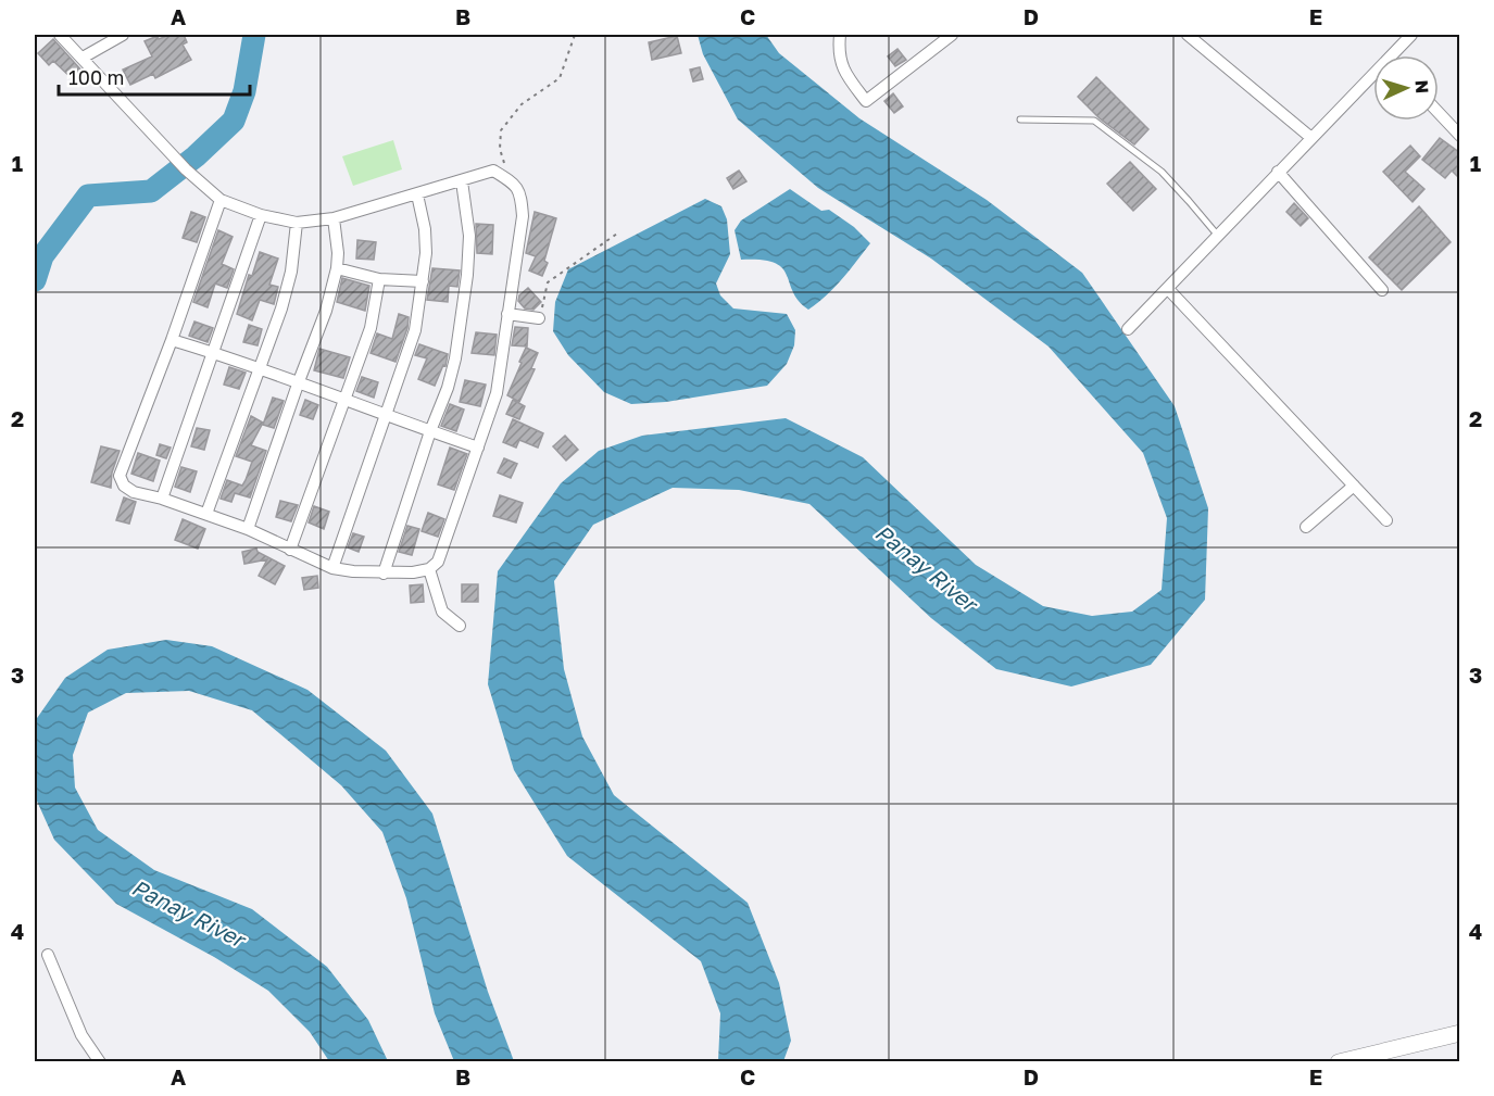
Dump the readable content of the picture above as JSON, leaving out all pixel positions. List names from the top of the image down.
{
  "water": ["Panay River"],
  "scale_bar": "100 m",
  "north": "right",
  "grid": {
    "columns": [
      "A",
      "B",
      "C",
      "D",
      "E"
    ],
    "rows": [
      "1",
      "2",
      "3",
      "4"
    ]
  }
}
